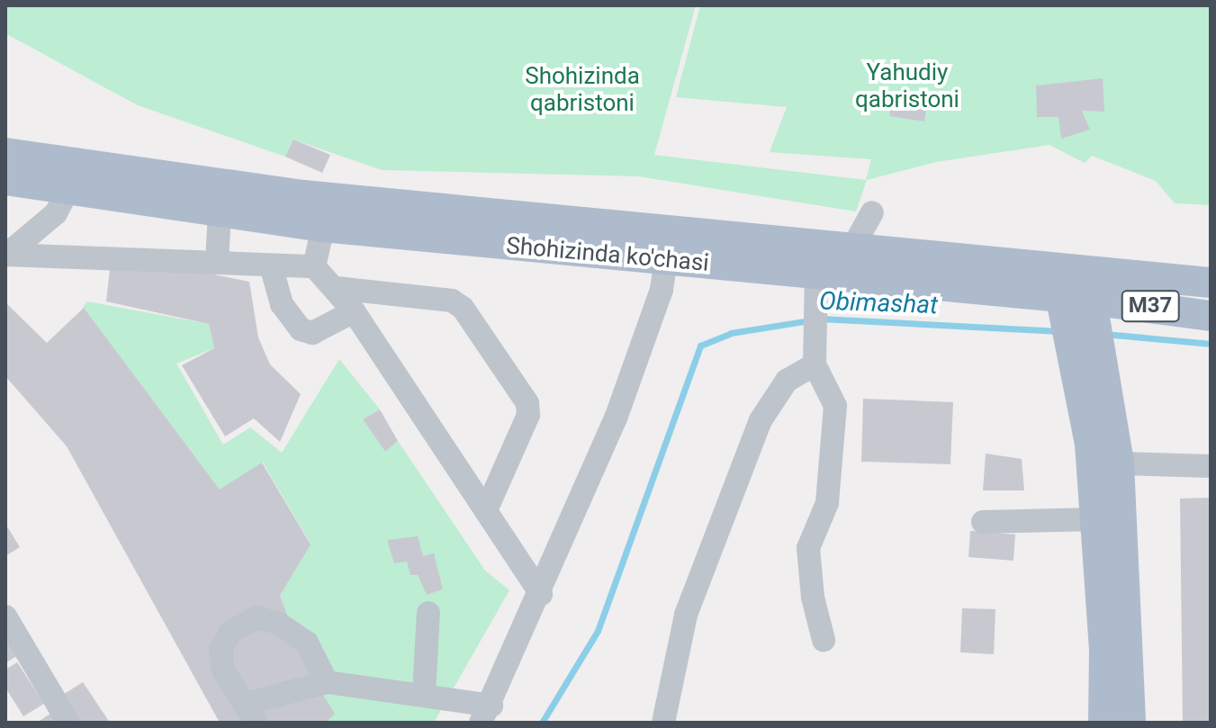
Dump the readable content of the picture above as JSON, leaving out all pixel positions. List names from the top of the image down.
{
  "streets": {
    "main road": ["Shohizinda ko'chasi", "M37"]
  },
  "water": ["Obimashat"],
  "parks": ["Yahudiy qabristoni", "Shohizinda qabristoni"]
}
